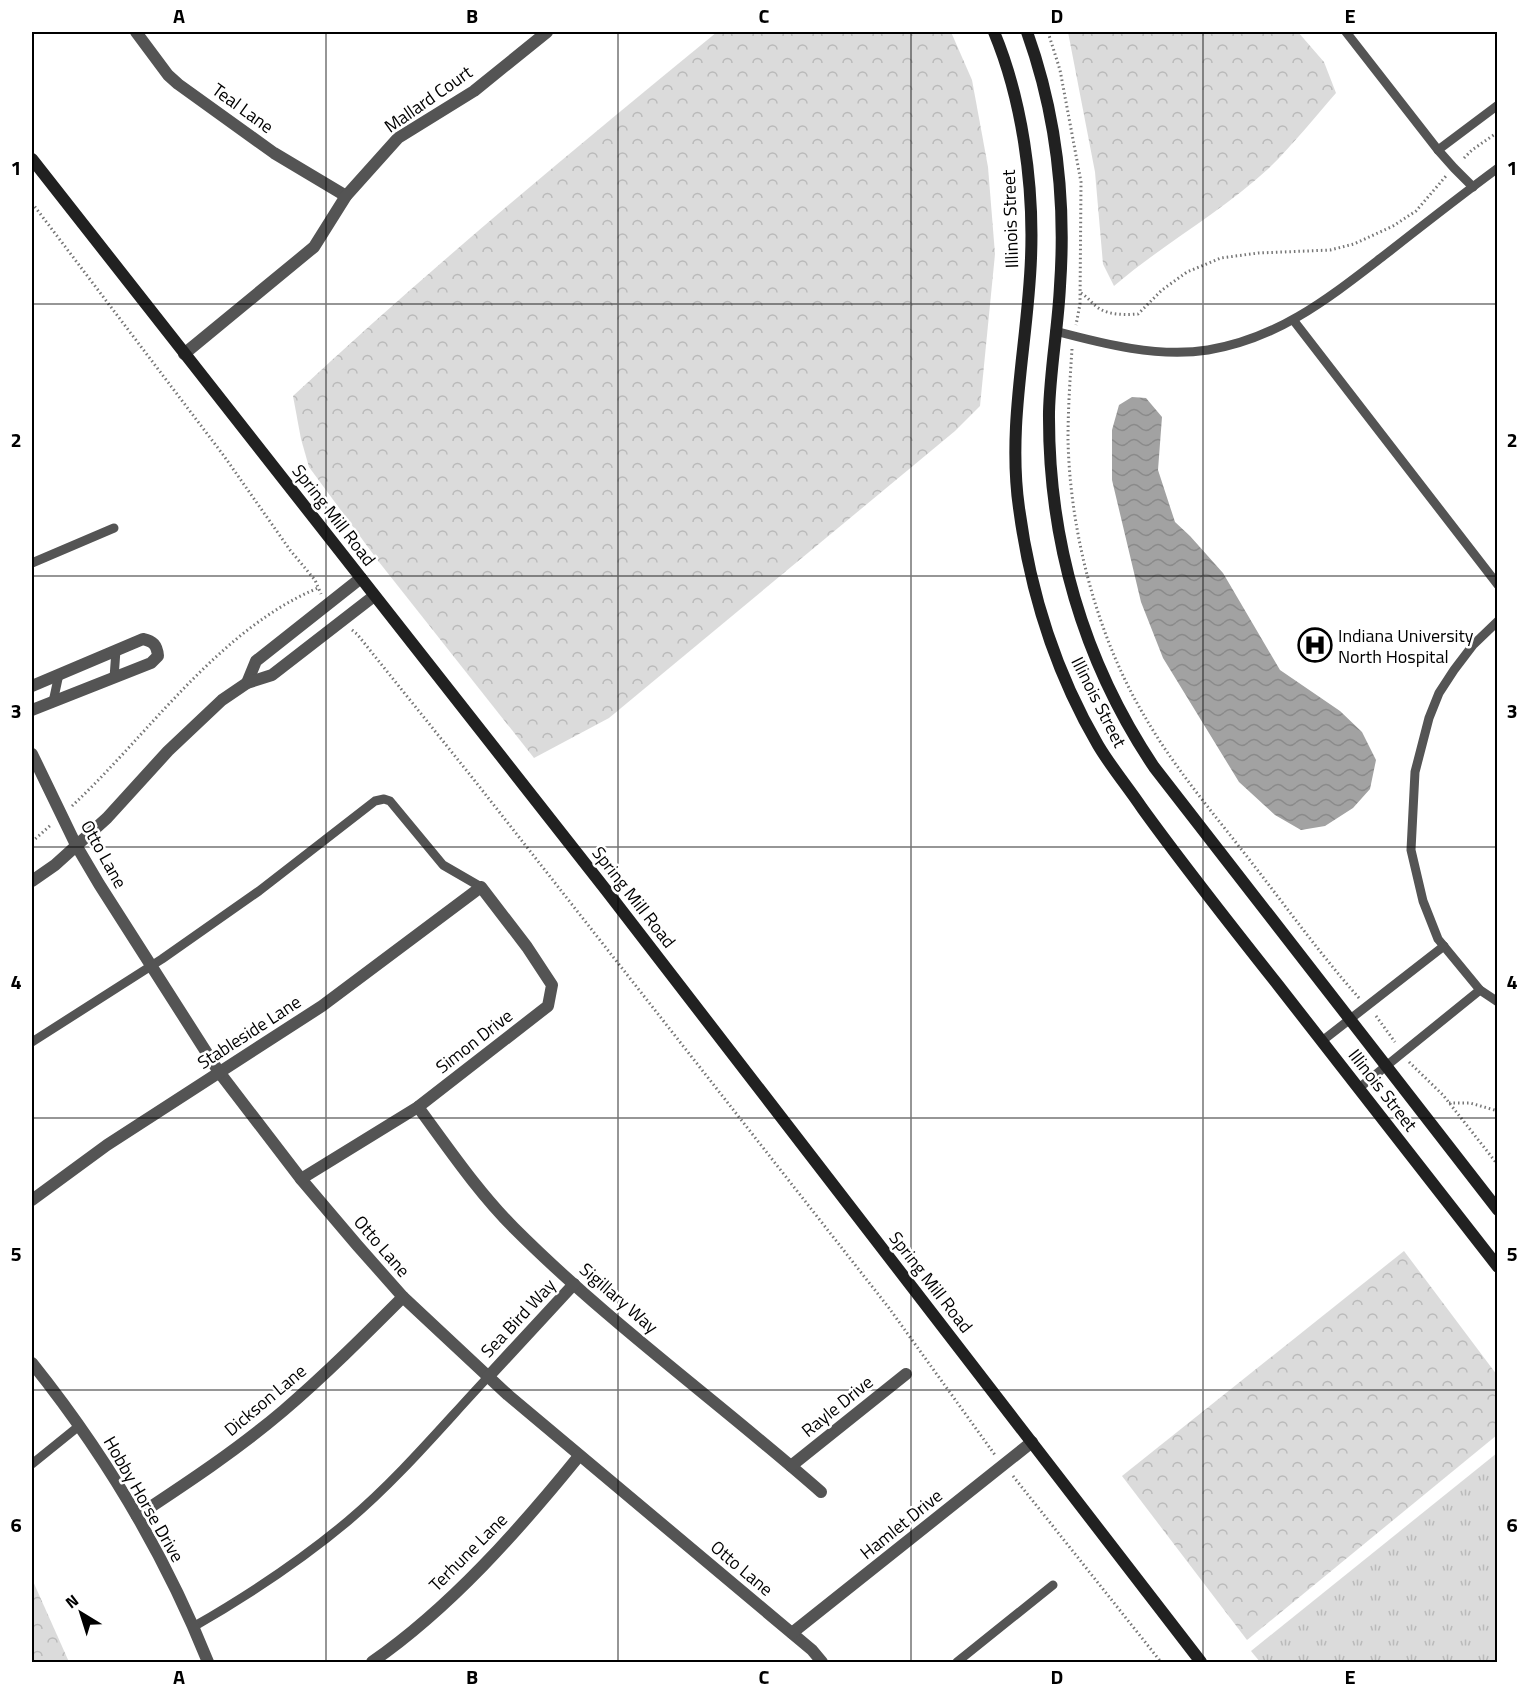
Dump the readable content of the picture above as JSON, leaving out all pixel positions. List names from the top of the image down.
{
  "streets": {
    "street": [
      "Mallard Court",
      "Teal Lane",
      "Illinois Street",
      "Spring Mill Road",
      "Otto Lane",
      "Stableside Lane",
      "Simon Drive",
      "Sigillary Way",
      "Sea Bird Way",
      "Dickson Lane",
      "Rayle Drive",
      "Hobby Horse Drive",
      "Hamlet Drive",
      "Terhune Lane"
    ]
  },
  "crossings": [
    ["Mallard Court", "Teal Lane"],
    ["Mallard Court", "Spring Mill Road"],
    ["Spring Mill Road", "Hamlet Drive"],
    ["Otto Lane", "Stableside Lane"],
    ["Otto Lane", "Simon Drive"],
    ["Otto Lane", "Sea Bird Way"],
    ["Otto Lane", "Dickson Lane"],
    ["Otto Lane", "Hamlet Drive"],
    ["Otto Lane", "Terhune Lane"],
    ["Stableside Lane", "Simon Drive"],
    ["Simon Drive", "Sigillary Way"],
    ["Sigillary Way", "Sea Bird Way"],
    ["Sigillary Way", "Rayle Drive"],
    ["Dickson Lane", "Hobby Horse Drive"]
  ],
  "places": {
    "hospital": ["Indiana University North Hospital"]
  },
  "north": "top left",
  "grid": {
    "columns": [
      "A",
      "B",
      "C",
      "D",
      "E"
    ],
    "rows": [
      "1",
      "2",
      "3",
      "4",
      "5",
      "6"
    ]
  }
}
